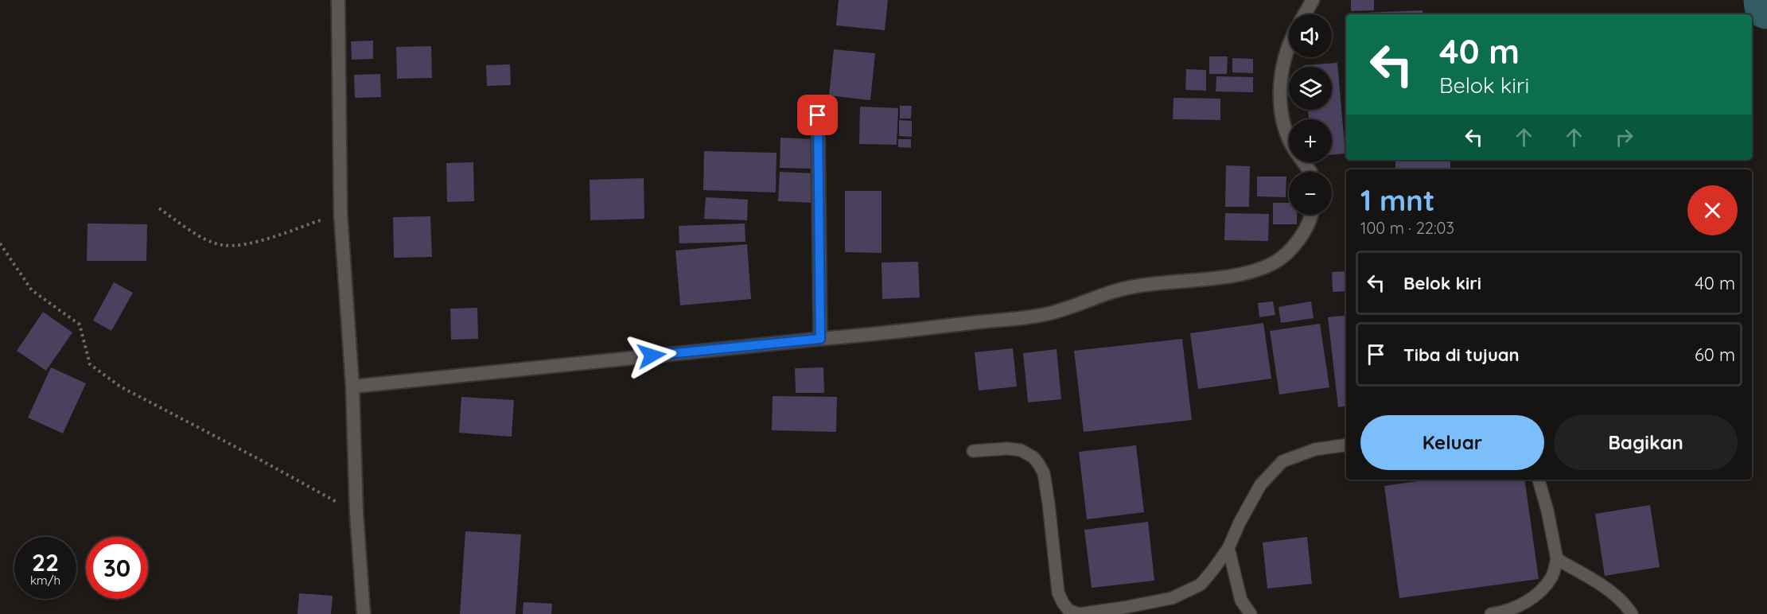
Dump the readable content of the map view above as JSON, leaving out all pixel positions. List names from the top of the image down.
{
  "page": {
    "map_buttons": ["+", "−"],
    "turn": ["40 m", "Belok kiri"],
    "heading": ["1 mnt", "100 m · 22:03"],
    "list": [
      {
        "name": "Belok kiri",
        "value": "40 m"
      },
      {
        "name": "Tiba di tujuan",
        "value": "60 m"
      }
    ],
    "buttons": ["Keluar", "Bagikan"],
    "speed": "22 km/h",
    "limit": "30"
  }
}
